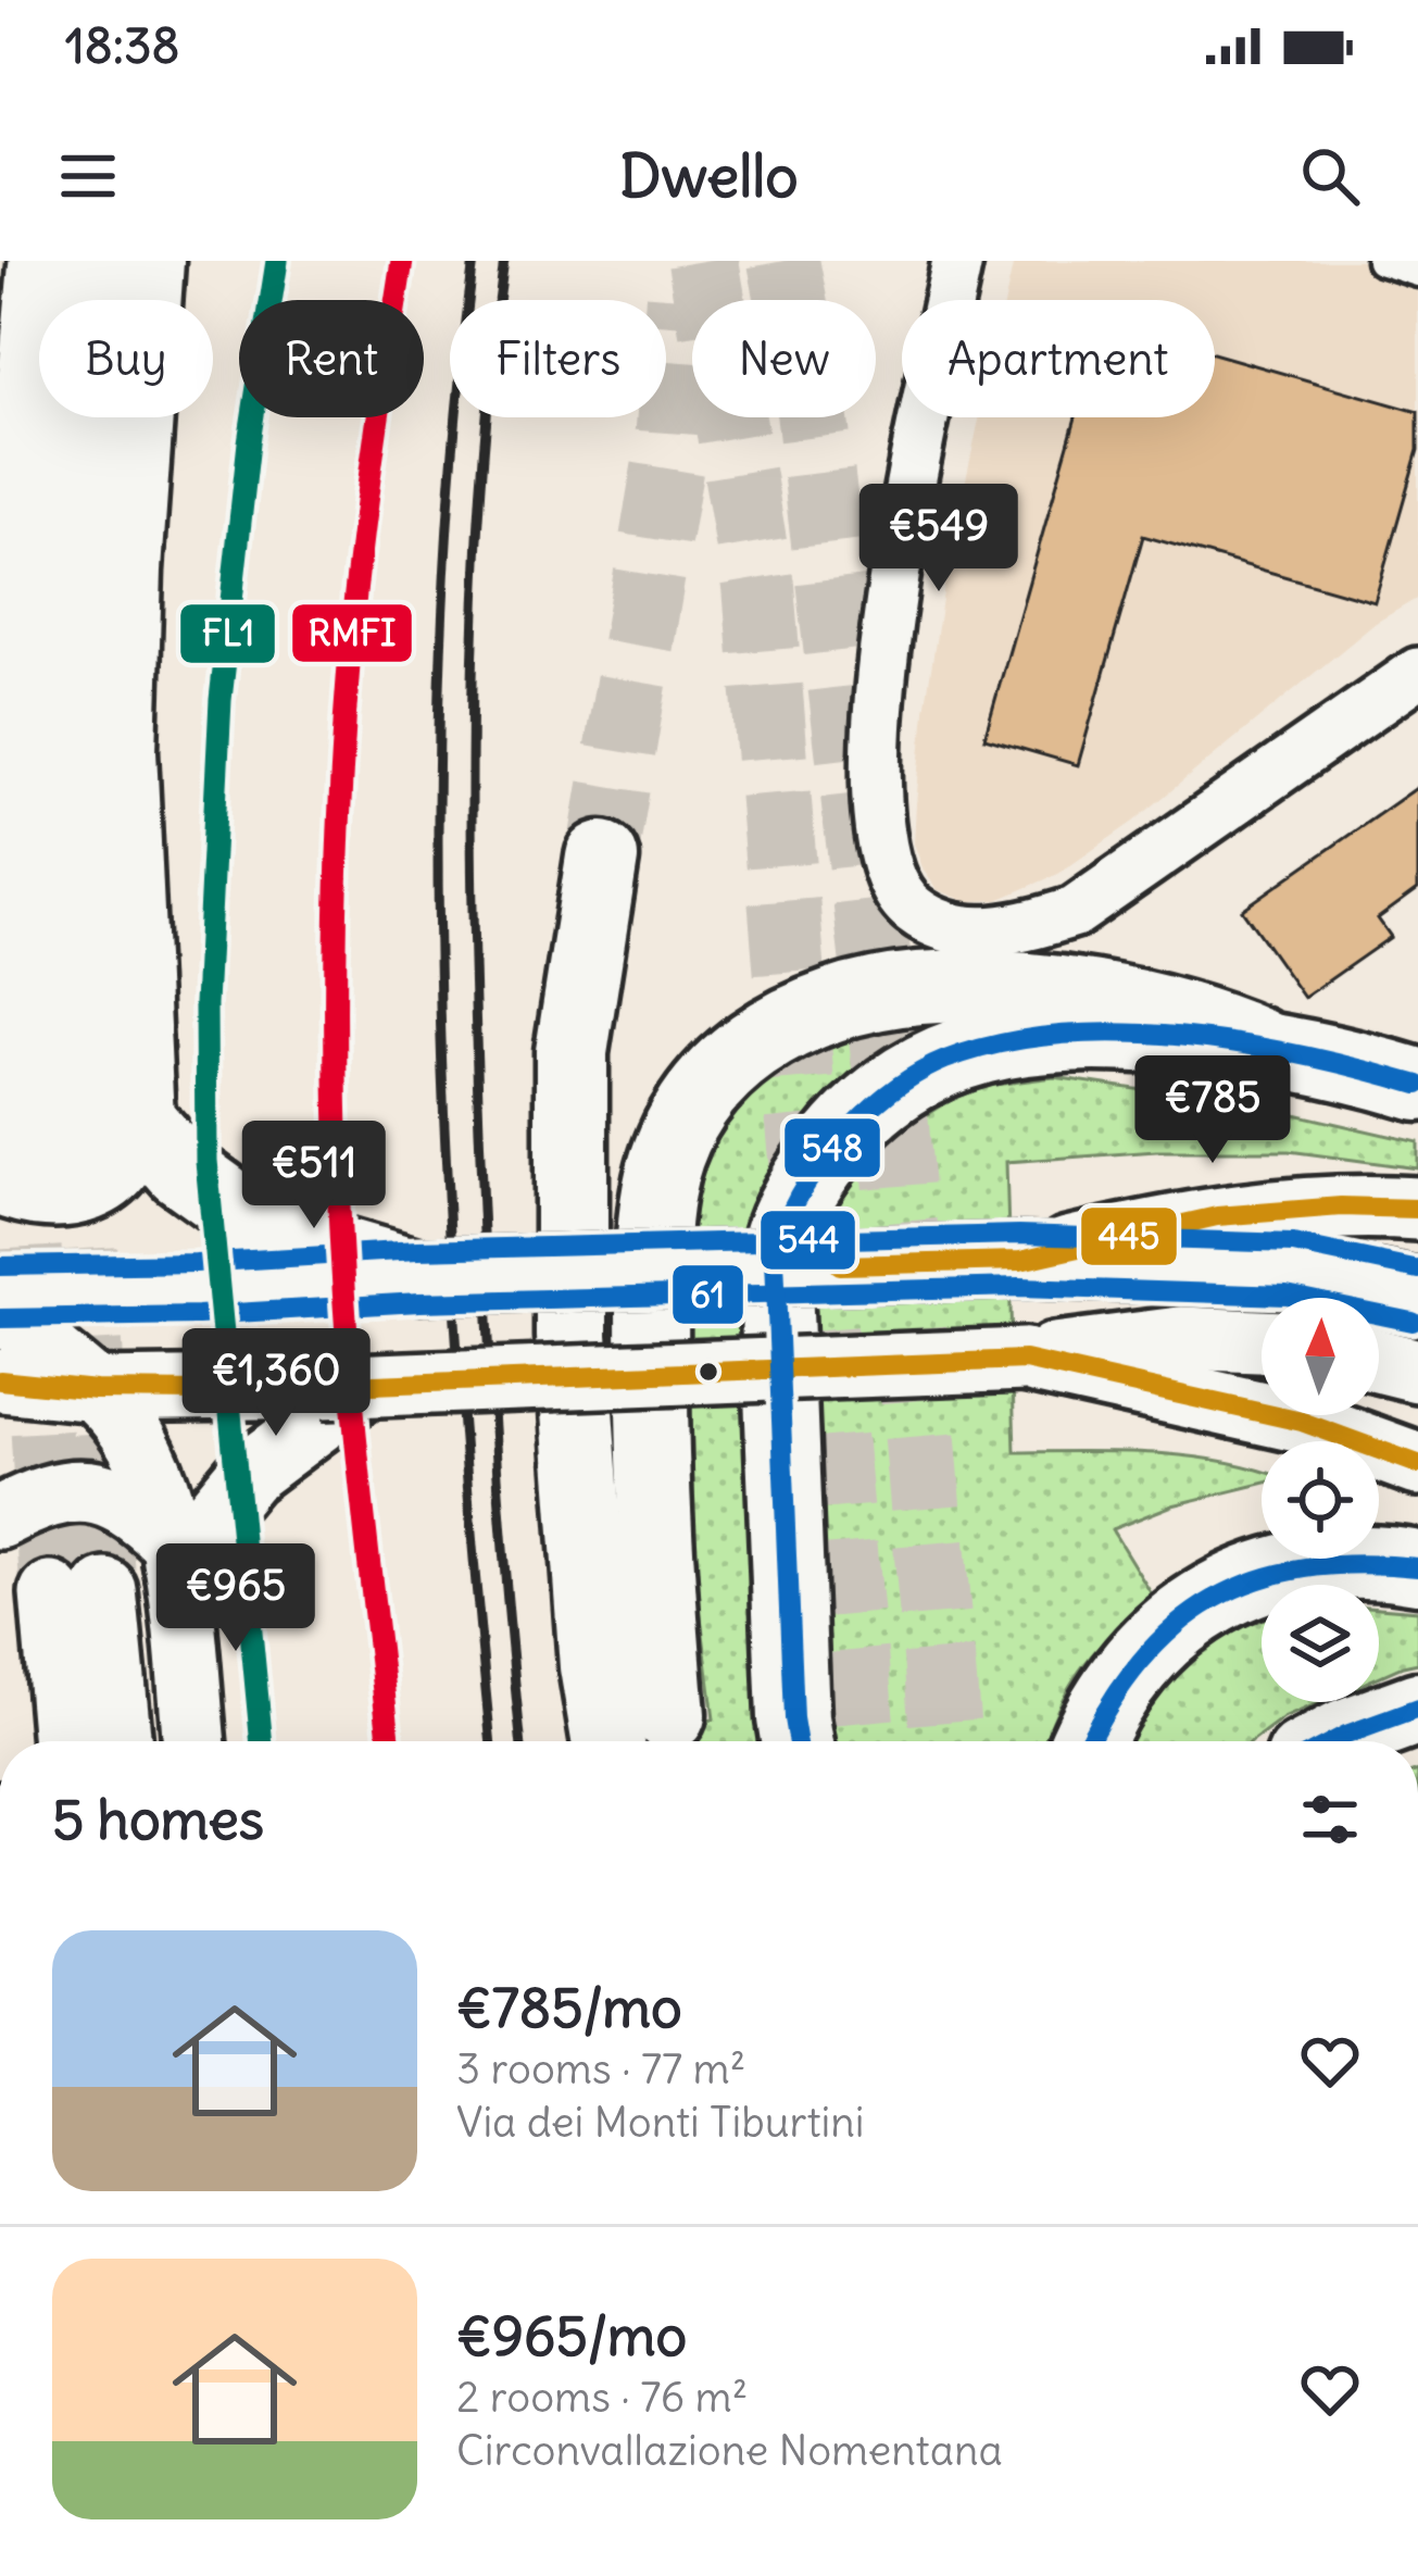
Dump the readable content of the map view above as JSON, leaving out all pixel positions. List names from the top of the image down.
{
  "lines": [
    "transit line FL1",
    "transit line RMFI",
    "transit line 548",
    "transit line 445",
    "transit line 544",
    "transit line 61"
  ],
  "north": "top",
  "page": {
    "status": "18:38",
    "header": "Dwello",
    "chip": [
      "Buy",
      "Rent",
      "Filters",
      "New",
      "Apartment"
    ],
    "price": [
      "€549",
      "€785",
      "€511",
      "€1,360",
      "€965"
    ],
    "heading": "5 homes",
    "list": [
      {
        "name": "€785/mo",
        "note": "3 rooms · 77 m² · Via dei Monti Tiburtini"
      },
      {
        "name": "€965/mo",
        "note": "2 rooms · 76 m² · Circonvallazione Nomentana"
      }
    ]
  }
}
